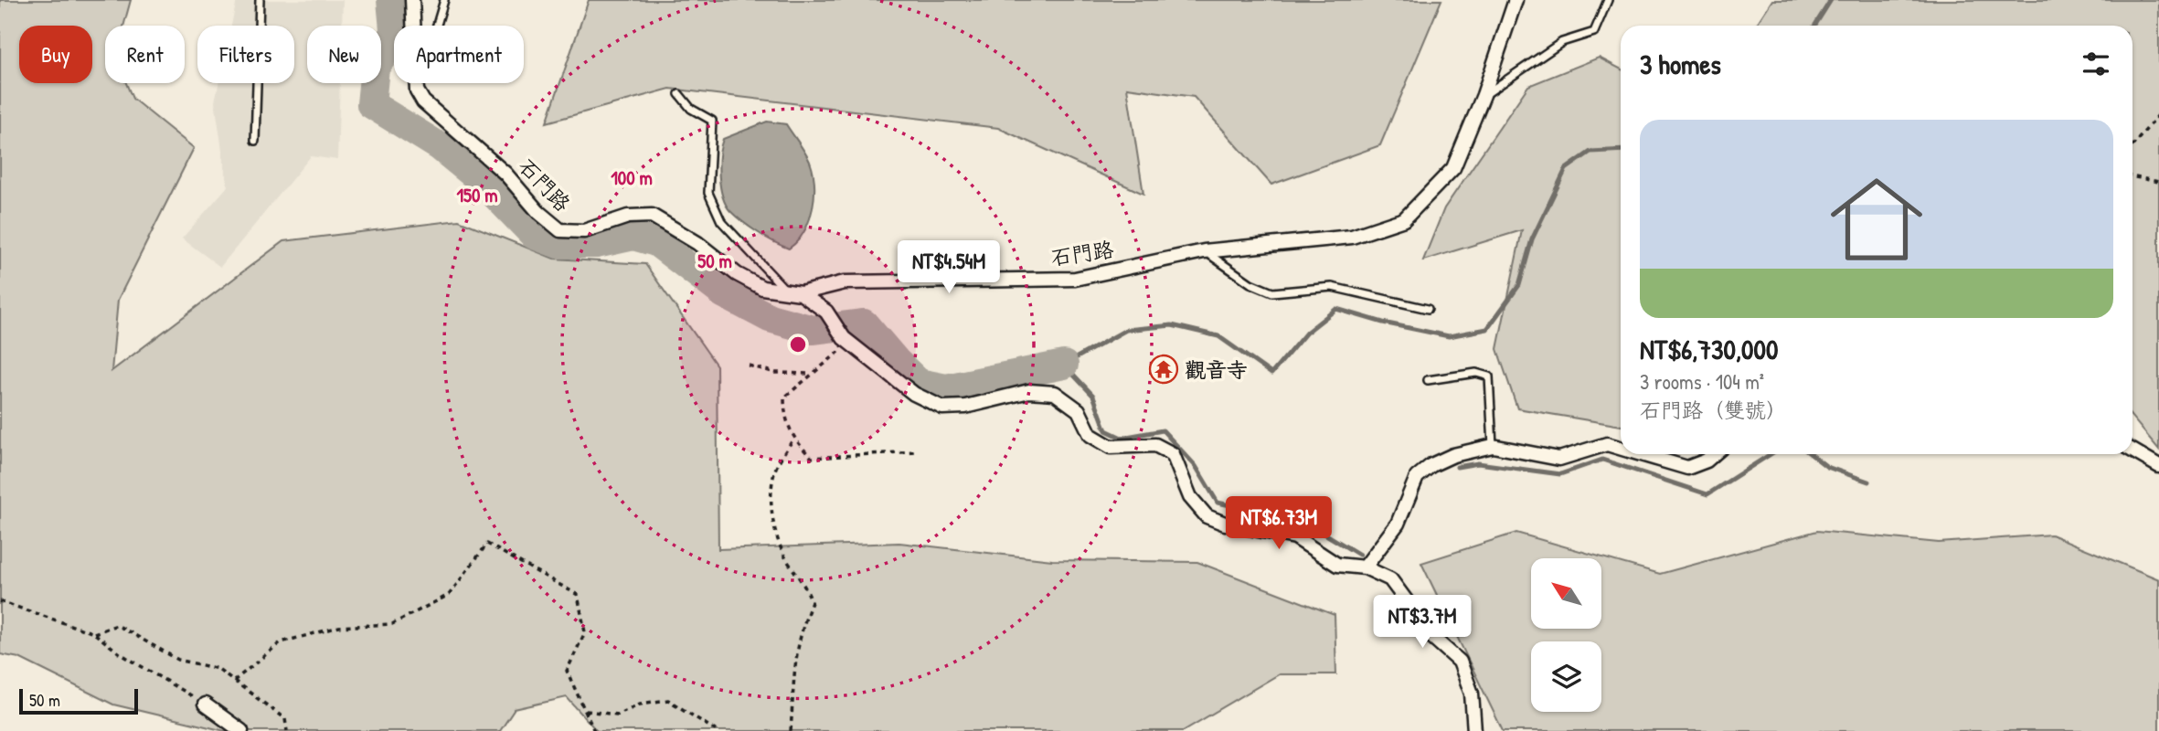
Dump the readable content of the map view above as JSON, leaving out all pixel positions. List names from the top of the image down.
{
  "streets": {
    "street": ["石門路"]
  },
  "places": {
    "temple": ["觀音寺"]
  },
  "scale_bar": "50 m",
  "north": "top left",
  "page": {
    "chip": [
      "Buy",
      "Rent",
      "Filters",
      "New",
      "Apartment"
    ],
    "heading": "3 homes",
    "list": [
      {
        "name": "NT$6,730,000",
        "note": "3 rooms · 104 m² · 石門路（雙號）"
      }
    ],
    "price": ["NT$4.54M", "NT$6.73M", "NT$3.7M"],
    "scale": "50 m"
  },
  "rings": ["100 m", "150 m", "50 m"]
}
